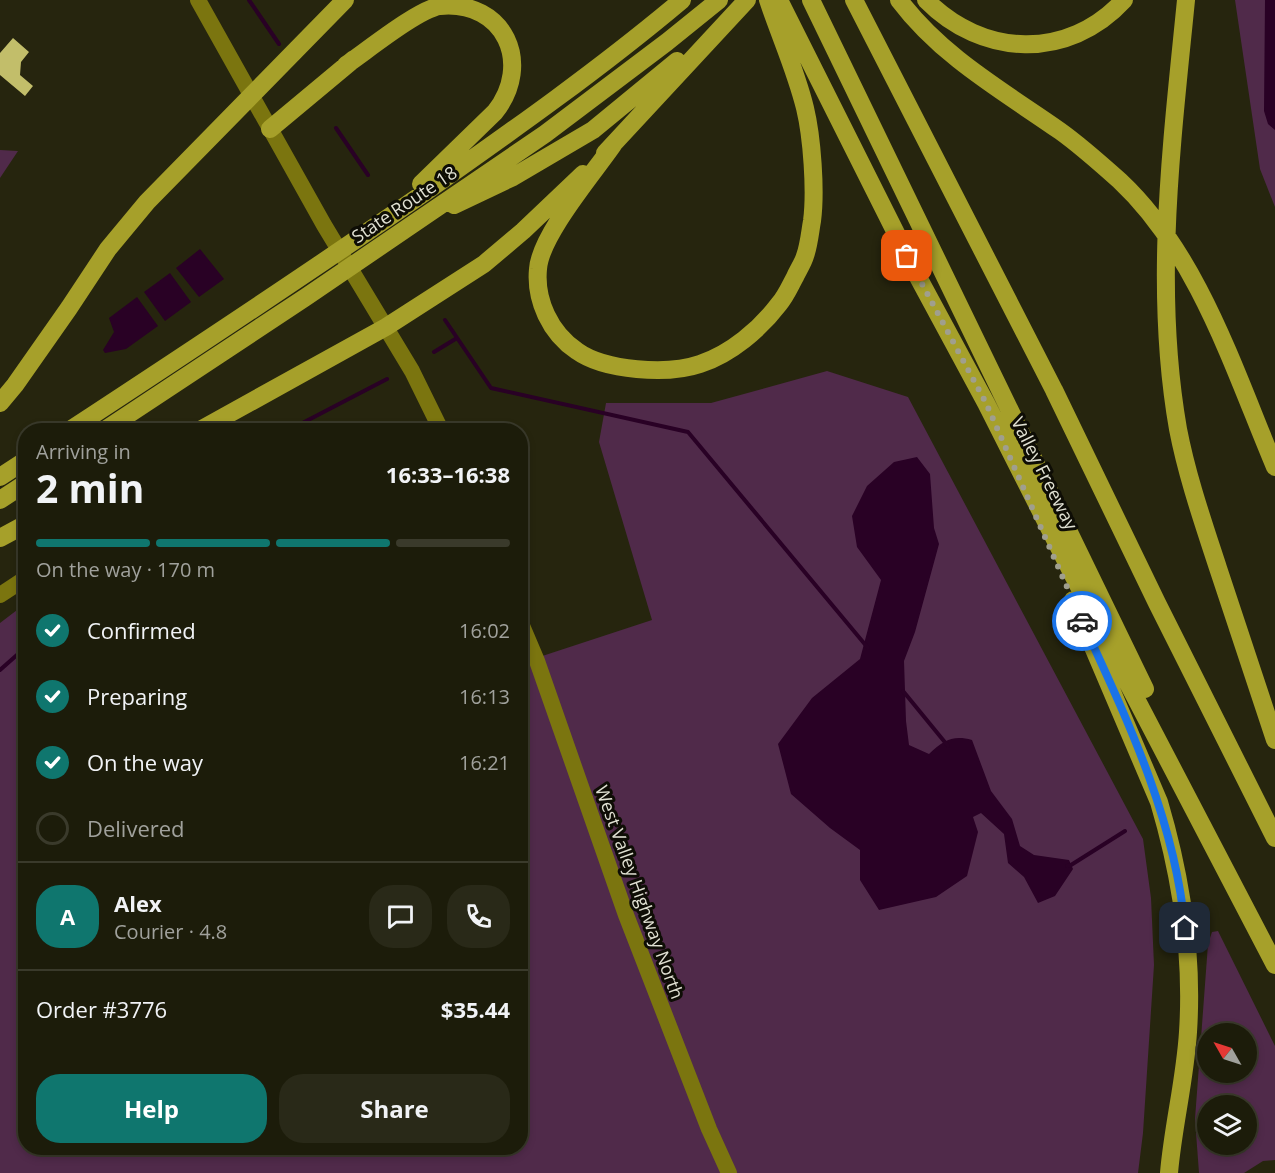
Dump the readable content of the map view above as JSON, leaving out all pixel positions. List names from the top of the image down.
{
  "streets": {
    "highway": ["State Route 18", "Valley Freeway"],
    "main road": ["West Valley Highway North"]
  },
  "north": "top left",
  "page": {
    "heading": ["2 min", "Arriving in", "16:33–16:38"],
    "panel": [
      "Alex",
      "Courier · 4.8",
      "Order #3776",
      "$35.44"
    ],
    "bar": "On the way · 170 m",
    "list": [
      ["Confirmed", "16:02"],
      ["Preparing", "16:13"],
      ["On the way", "16:21"],
      "Delivered"
    ],
    "round": "A",
    "buttons": ["Help", "Share"]
  }
}
